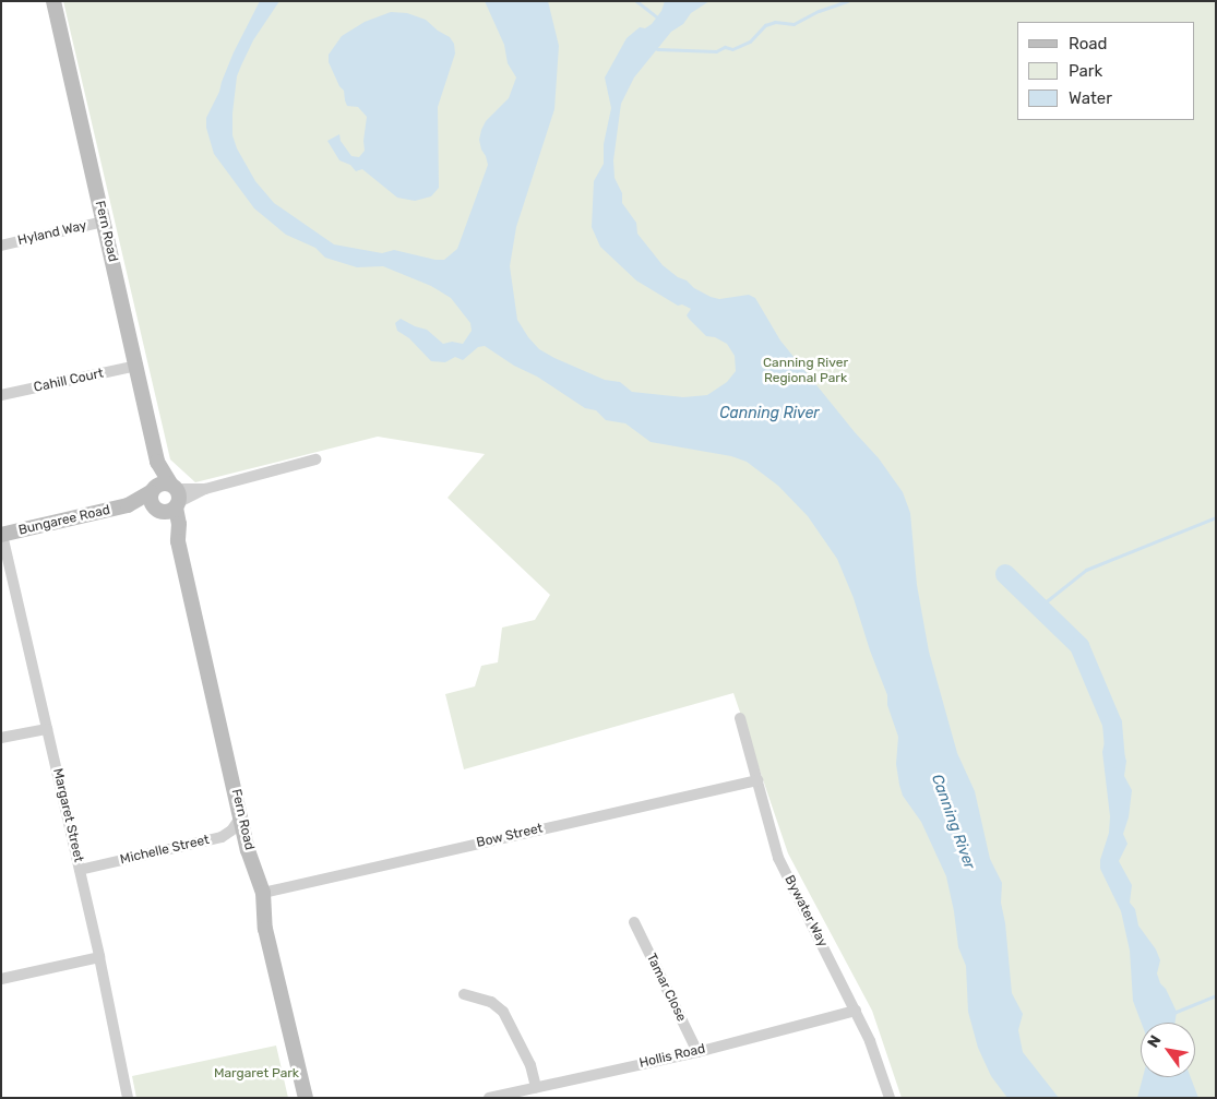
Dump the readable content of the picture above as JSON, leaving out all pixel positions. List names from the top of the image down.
{
  "streets": {
    "street": [
      "Fern Road",
      "Hyland Way",
      "Cahill Court",
      "Bungaree Road",
      "Margaret Street",
      "Bow Street",
      "Michelle Street",
      "Bywater Way",
      "Tamar Close",
      "Hollis Road"
    ]
  },
  "crossings": [
    ["Fern Road", "Hyland Way"],
    ["Fern Road", "Cahill Court"],
    ["Fern Road", "Bungaree Road"],
    ["Fern Road", "Bow Street"],
    ["Fern Road", "Michelle Street"],
    ["Bungaree Road", "Margaret Street"],
    ["Margaret Street", "Michelle Street"],
    ["Bow Street", "Bywater Way"],
    ["Bywater Way", "Hollis Road"],
    ["Tamar Close", "Hollis Road"]
  ],
  "water": ["Canning River"],
  "parks": ["Canning River Regional Park", "Margaret Park"],
  "legend": ["Road", "Park", "Water"],
  "north": "top left"
}
